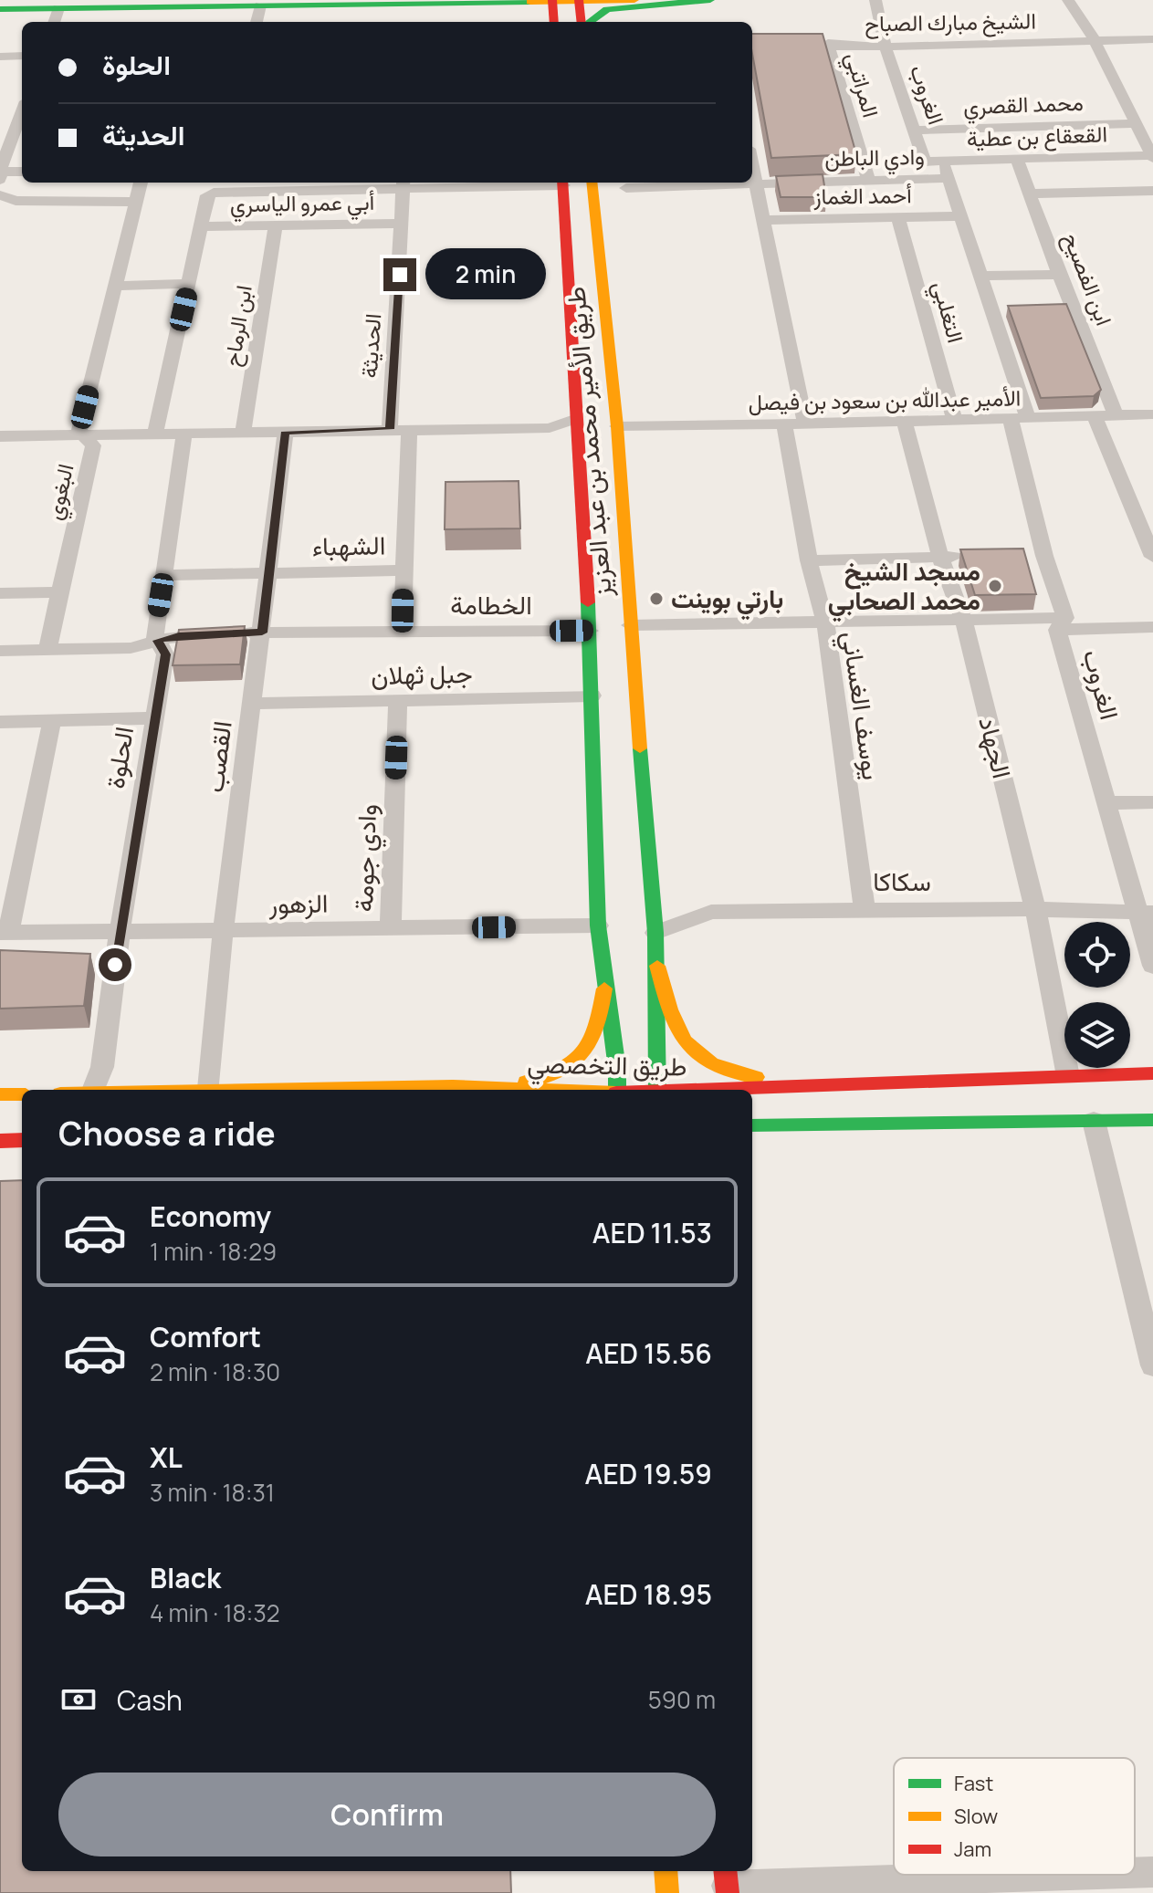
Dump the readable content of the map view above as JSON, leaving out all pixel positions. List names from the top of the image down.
{
  "streets": {
    "main road": ["طريق الأمير محمد بن عبد العزيز", "طريق التخصصي"],
    "street": [
      "الشيخ مبارك الصباح",
      "المراتبي",
      "الغروب",
      "محمد القصري",
      "القعقاع بن عطية",
      "وادي الباطن",
      "أحمد الغماز",
      "أبي عمرو الياسري",
      "ابن الفصيح",
      "التغلبي",
      "ابن الرماح",
      "الحديثة",
      "الأمير عبدالله بن سعود بن فيصل",
      "البغوي",
      "الشهباء",
      "الخطامة",
      "جبل ثهلان",
      "يوسف الغساني",
      "الجهاد",
      "القصب",
      "الحلوة",
      "وادي جومة",
      "سكاكا",
      "الزهور"
    ]
  },
  "crossings": [
    ["الشيخ مبارك الصباح", "المراتبي"],
    ["الشيخ مبارك الصباح", "الغروب"],
    ["المراتبي", "وادي الباطن"],
    ["الغروب", "محمد القصري"],
    ["الغروب", "القعقاع بن عطية"],
    ["الغروب", "وادي الباطن"],
    ["الغروب", "أحمد الغماز"],
    ["الغروب", "الأمير عبدالله بن سعود بن فيصل"],
    ["الغروب", "سكاكا"],
    ["القعقاع بن عطية", "ابن الفصيح"],
    ["أحمد الغماز", "التغلبي"],
    ["أبي عمرو الياسري", "ابن الرماح"],
    ["أبي عمرو الياسري", "الحديثة"],
    ["ابن الفصيح", "الأمير عبدالله بن سعود بن فيصل"],
    ["التغلبي", "الأمير عبدالله بن سعود بن فيصل"],
    ["الأمير عبدالله بن سعود بن فيصل", "طريق الأمير محمد بن عبد العزيز"],
    ["الأمير عبدالله بن سعود بن فيصل", "يوسف الغساني"],
    ["الأمير عبدالله بن سعود بن فيصل", "الجهاد"],
    ["طريق الأمير محمد بن عبد العزيز", "الخطامة"],
    ["طريق الأمير محمد بن عبد العزيز", "جبل ثهلان"],
    ["طريق الأمير محمد بن عبد العزيز", "سكاكا"],
    ["طريق الأمير محمد بن عبد العزيز", "الزهور"],
    ["البغوي", "الخطامة"],
    ["الشهباء", "القصب"],
    ["الشهباء", "الحلوة"],
    ["الخطامة", "القصب"],
    ["الخطامة", "الحلوة"],
    ["جبل ثهلان", "القصب"],
    ["جبل ثهلان", "وادي جومة"],
    ["يوسف الغساني", "سكاكا"],
    ["الجهاد", "سكاكا"],
    ["الجهاد", "طريق التخصصي"],
    ["القصب", "الزهور"],
    ["القصب", "طريق التخصصي"],
    ["الحلوة", "الزهور"],
    ["وادي جومة", "الزهور"]
  ],
  "places": ["مسجد الشيخ محمد الصحابي", "بارتي بوينت"],
  "legend": ["Fast", "Slow", "Jam"],
  "page": {
    "banner": ["الحلوة", "الحديثة"],
    "bubble": "2 min",
    "heading": "Choose a ride",
    "list": [
      {
        "name": "Economy",
        "note": "1 min · 18:29",
        "value": "AED 11.53"
      },
      {
        "name": "Comfort",
        "note": "2 min · 18:30",
        "value": "AED 15.56"
      },
      {
        "name": "XL",
        "note": "3 min · 18:31",
        "value": "AED 19.59"
      },
      {
        "name": "Black",
        "note": "4 min · 18:32",
        "value": "AED 18.95"
      }
    ],
    "pay": ["Cash", "590 m"],
    "buttons": "Confirm"
  }
}
